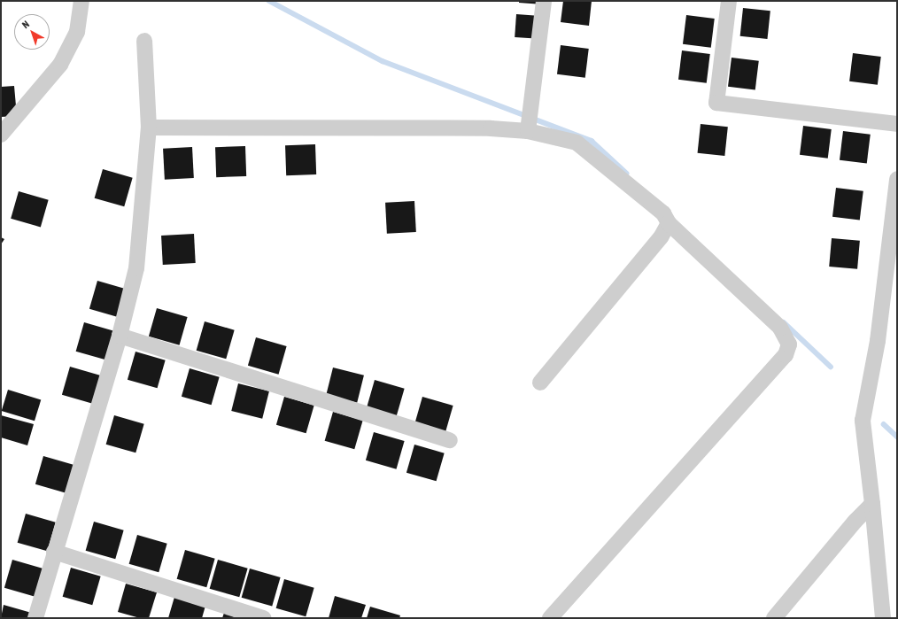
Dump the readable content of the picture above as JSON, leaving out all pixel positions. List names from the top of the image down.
{
  "north": "top left"
}
